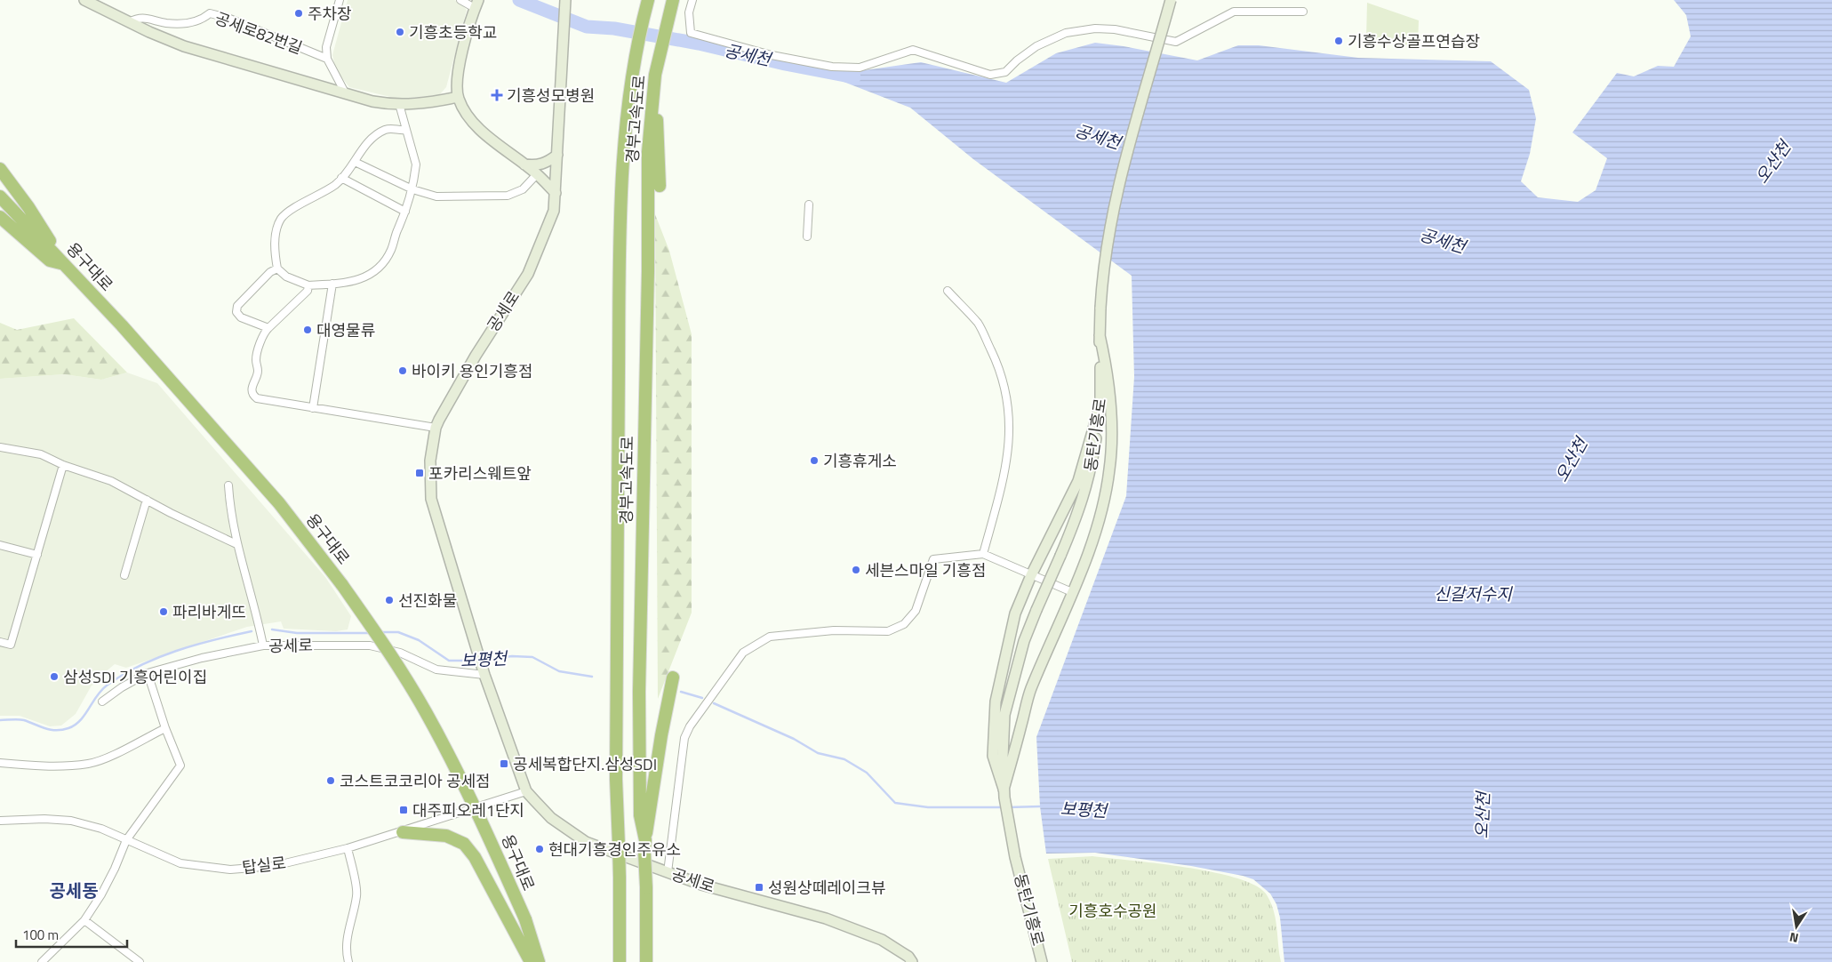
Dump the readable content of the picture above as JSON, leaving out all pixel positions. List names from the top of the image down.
{
  "streets": {
    "highway": ["경부고속도로", "용구대로"],
    "street": [
      "공세로82번길",
      "공세로",
      "동탄기흥로",
      "탑실로"
    ]
  },
  "crossings": [
    ["공세로", "탑실로"]
  ],
  "districts": ["공세동"],
  "water": [
    "공세천",
    "오산천",
    "신갈저수지",
    "보평천"
  ],
  "parks": ["기흥호수공원"],
  "places": {
    "other": [
      "주차장",
      "기흥초등학교",
      "기흥수상골프연습장",
      "대영물류",
      "바이키 용인기흥점",
      "기흥휴게소",
      "세븐스마일 기흥점",
      "선진화물",
      "파리바게뜨",
      "삼성SDI 기흥어린이집",
      "코스트코코리아 공세점",
      "현대기흥경인주유소"
    ],
    "health": ["기흥성모병원"],
    "transit": [
      "포카리스웨트앞",
      "공세복합단지.삼성SDI",
      "대주피오레1단지",
      "성원상떼레이크뷰"
    ]
  },
  "scale_bar": "100 m",
  "north": "bottom"
}
